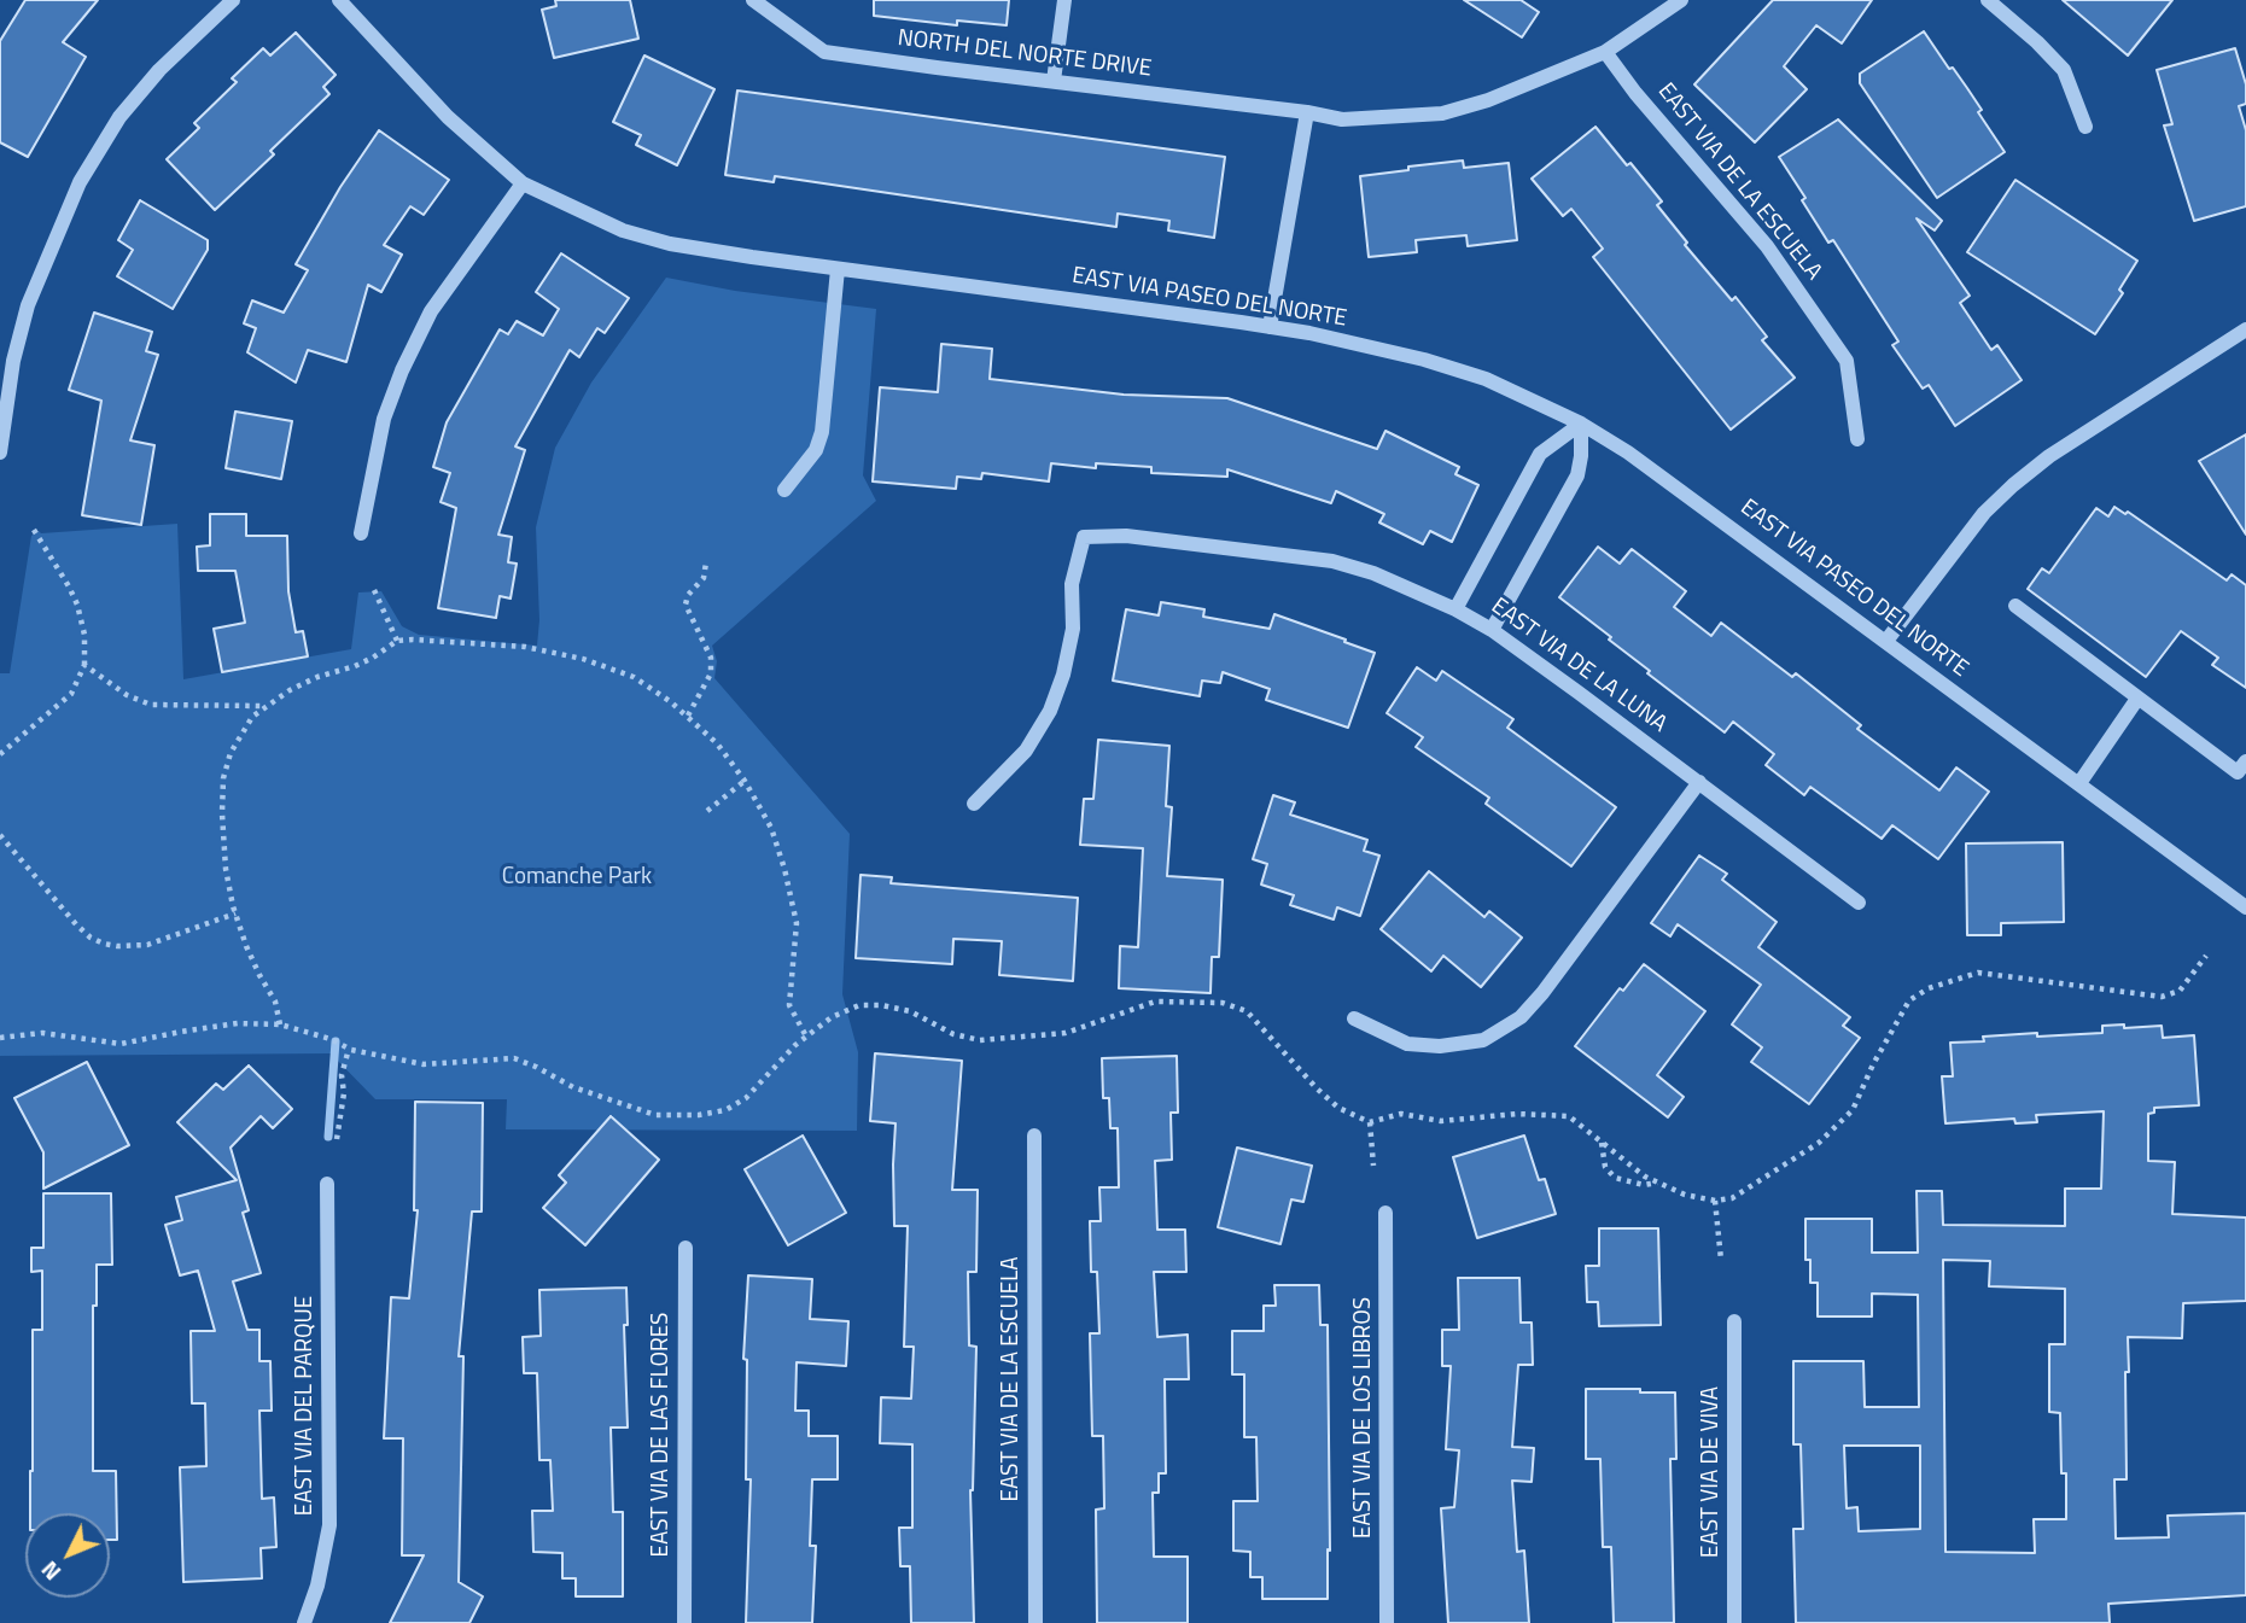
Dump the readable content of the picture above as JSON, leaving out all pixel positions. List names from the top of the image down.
{
  "streets": {
    "street": [
      "NORTH DEL NORTE DRIVE",
      "EAST VIA DE LA ESCUELA",
      "EAST VIA PASEO DEL NORTE",
      "EAST VIA DE LA LUNA",
      "EAST VIA DEL PARQUE",
      "EAST VIA DE LOS LIBROS",
      "EAST VIA DE LAS FLORES",
      "EAST VIA DE VIVA"
    ]
  },
  "crossings": [
    ["NORTH DEL NORTE DRIVE", "EAST VIA DE LA ESCUELA"]
  ],
  "parks": ["Comanche Park"],
  "north": "bottom left"
}
